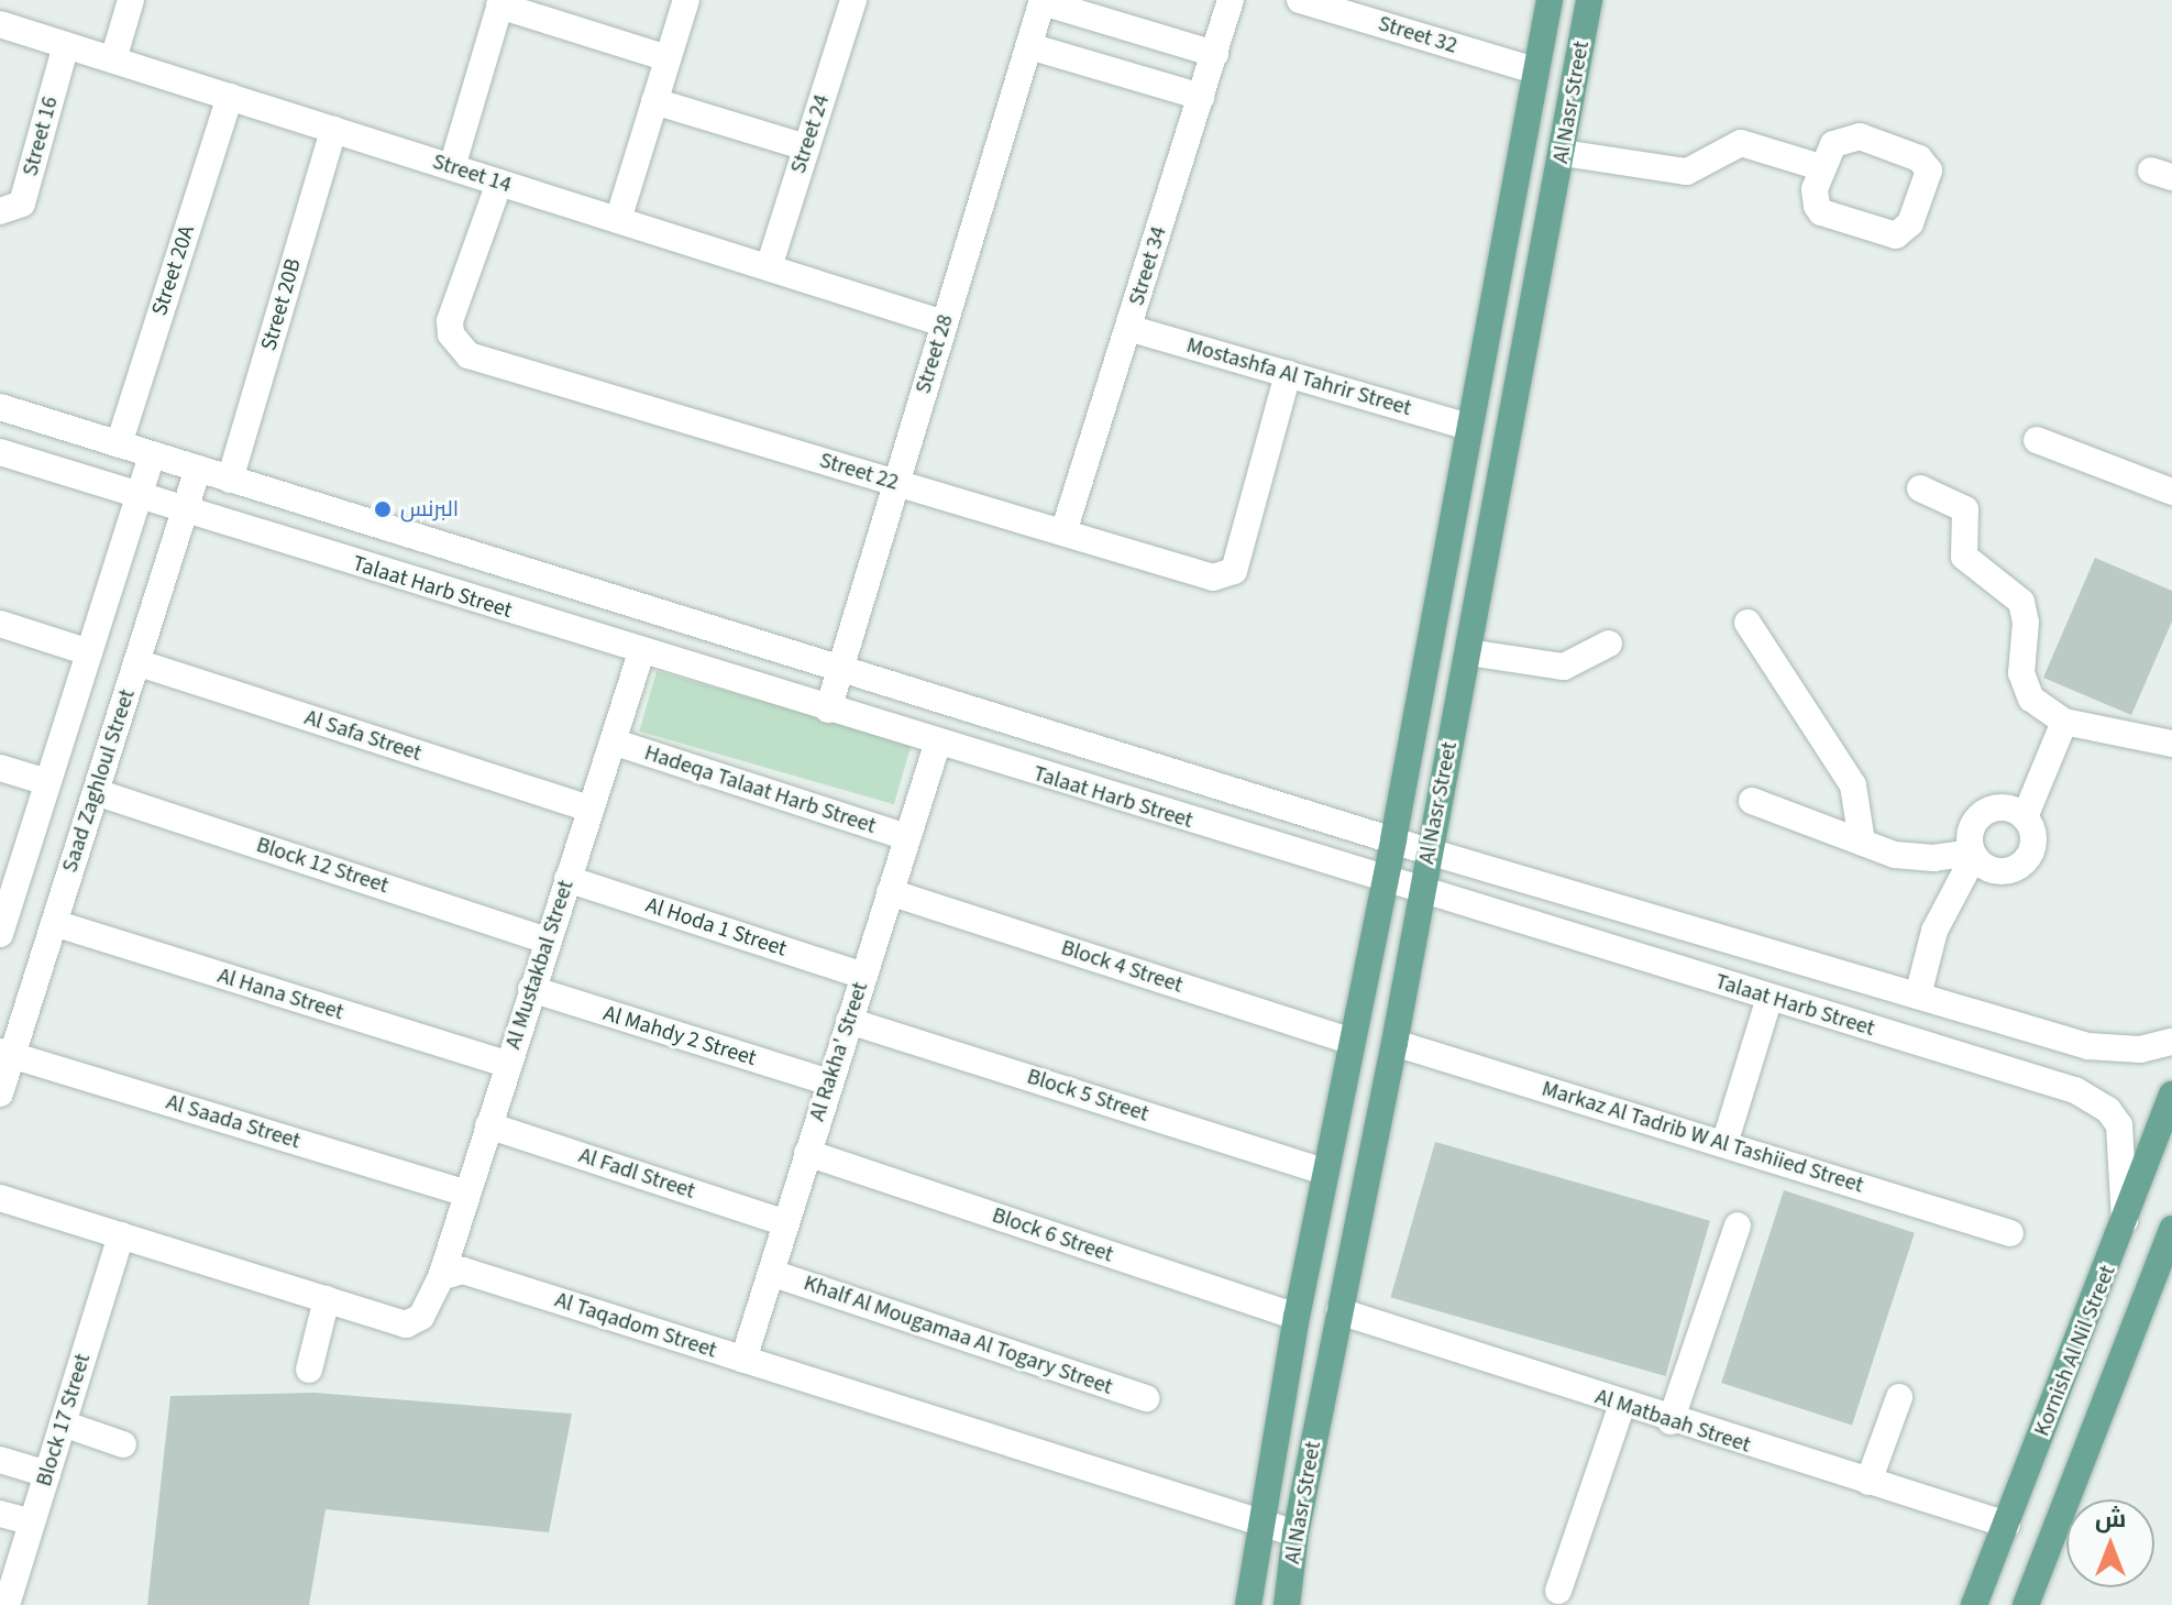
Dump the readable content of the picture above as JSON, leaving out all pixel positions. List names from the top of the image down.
{
  "streets": {
    "main road": ["Al Nasr Street", "Kornish Al Nil Street"],
    "street": [
      "Street 32",
      "Street 24",
      "Street 16",
      "Street 14",
      "Street 34",
      "Street 20A",
      "Street 20B",
      "Street 28",
      "Mostashfa Al Tahrir Street",
      "Street 22",
      "Talaat Harb Street",
      "Al Safa Street",
      "Saad Zaghloul Street",
      "Hadeqa Talaat Harb Street",
      "Block 12 Street",
      "Al Hoda 1 Street",
      "Al Mustakbal Street",
      "Block 4 Street",
      "Al Hana Street",
      "Al Mahdy 2 Street",
      "Al Rakha' Street",
      "Block 5 Street",
      "Al Saada Street",
      "Markaz Al Tadrib W Al Tashiied Street",
      "Al Fadl Street",
      "Block 6 Street",
      "Al Taqadom Street",
      "Khalf Al Mougamaa Al Togary Street",
      "Block 17 Street",
      "Al Matbaah Street"
    ]
  },
  "crossings": [
    ["Street 32", "Al Nasr Street"],
    ["Al Nasr Street", "Mostashfa Al Tahrir Street"],
    ["Al Nasr Street", "Talaat Harb Street"],
    ["Al Nasr Street", "Block 4 Street"],
    ["Al Nasr Street", "Block 5 Street"],
    ["Al Nasr Street", "Markaz Al Tadrib W Al Tashiied Street"],
    ["Al Nasr Street", "Block 6 Street"],
    ["Al Nasr Street", "Al Taqadom Street"],
    ["Al Nasr Street", "Al Matbaah Street"],
    ["Street 24", "Street 14"],
    ["Street 16", "Street 14"],
    ["Street 14", "Street 20A"],
    ["Street 14", "Street 20B"],
    ["Street 14", "Street 28"],
    ["Street 14", "Street 22"],
    ["Street 34", "Mostashfa Al Tahrir Street"],
    ["Street 34", "Street 22"],
    ["Street 20A", "Talaat Harb Street"],
    ["Street 20B", "Talaat Harb Street"],
    ["Street 28", "Street 22"],
    ["Street 28", "Talaat Harb Street"],
    ["Mostashfa Al Tahrir Street", "Street 22"],
    ["Talaat Harb Street", "Saad Zaghloul Street"],
    ["Talaat Harb Street", "Al Mustakbal Street"],
    ["Talaat Harb Street", "Al Rakha' Street"],
    ["Talaat Harb Street", "Kornish Al Nil Street"],
    ["Al Safa Street", "Saad Zaghloul Street"],
    ["Al Safa Street", "Al Mustakbal Street"],
    ["Saad Zaghloul Street", "Block 12 Street"],
    ["Saad Zaghloul Street", "Al Hana Street"],
    ["Saad Zaghloul Street", "Al Saada Street"],
    ["Hadeqa Talaat Harb Street", "Al Mustakbal Street"],
    ["Hadeqa Talaat Harb Street", "Al Rakha' Street"],
    ["Block 12 Street", "Al Mustakbal Street"],
    ["Al Hoda 1 Street", "Al Mustakbal Street"],
    ["Al Hoda 1 Street", "Al Rakha' Street"],
    ["Al Mustakbal Street", "Al Hana Street"],
    ["Al Mustakbal Street", "Al Mahdy 2 Street"],
    ["Al Mustakbal Street", "Al Saada Street"],
    ["Al Mustakbal Street", "Al Fadl Street"],
    ["Al Mustakbal Street", "Al Taqadom Street"],
    ["Block 4 Street", "Al Rakha' Street"],
    ["Al Mahdy 2 Street", "Al Rakha' Street"],
    ["Al Rakha' Street", "Block 5 Street"],
    ["Al Rakha' Street", "Al Fadl Street"],
    ["Al Rakha' Street", "Block 6 Street"],
    ["Al Rakha' Street", "Al Taqadom Street"],
    ["Al Rakha' Street", "Khalf Al Mougamaa Al Togary Street"],
    ["Kornish Al Nil Street", "Al Matbaah Street"]
  ],
  "places": ["البرنس"],
  "north": "top"
}
